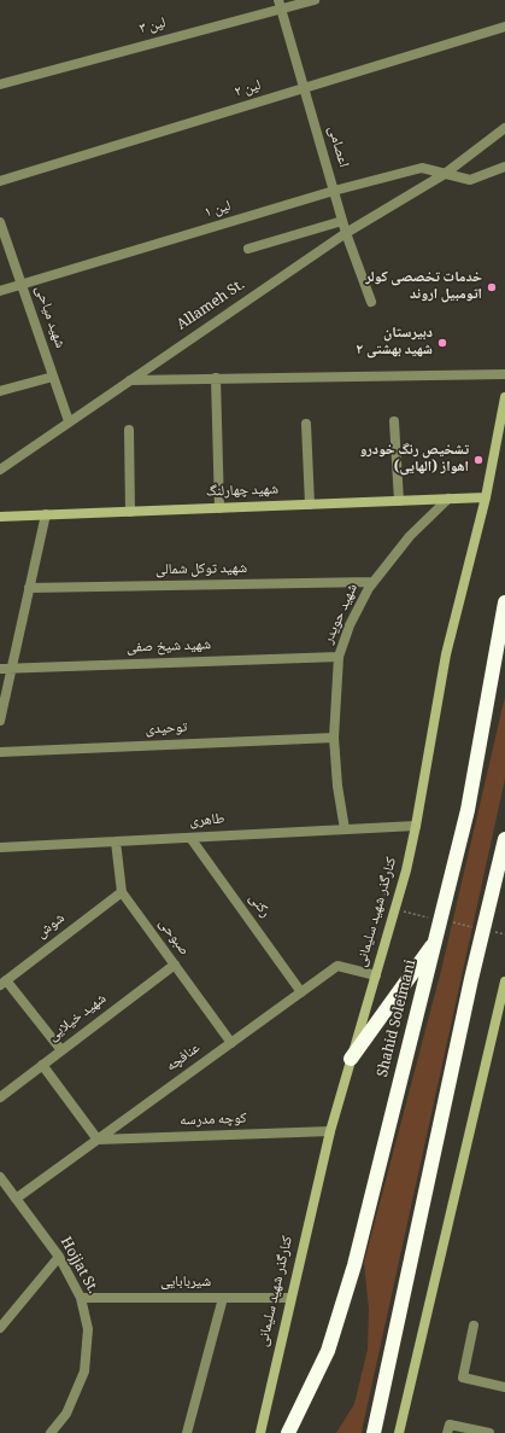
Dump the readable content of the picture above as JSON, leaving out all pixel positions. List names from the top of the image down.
{
  "streets": {
    "highway": ["Shahid Soleimani"],
    "street": [
      "لین ۳",
      "لین ۲",
      "اعصامی",
      "لین ۱",
      "Allameh St.",
      "شهید میاحی",
      "شهید چهارلنگ",
      "شهید توکل شمالی",
      "شهید حویدر",
      "شهید شیخ صفی",
      "توحیدی",
      "طاهری",
      "رکنی",
      "کنارگذر شهید سلیمانی",
      "شوش",
      "صبوحی",
      "شهید خیلایی",
      "عنافچه",
      "کوچه مدرسه",
      "Hojjat St.",
      "شیربابایی"
    ]
  },
  "crossings": [
    ["لین ۳", "اعصامی"],
    ["لین ۲", "اعصامی"],
    ["اعصامی", "لین ۱"],
    ["اعصامی", "Allameh St."],
    ["لین ۱", "Allameh St."],
    ["لین ۱", "شهید میاحی"],
    ["Allameh St.", "شهید میاحی"],
    ["شهید چهارلنگ", "شهید حویدر"],
    ["شهید چهارلنگ", "کنارگذر شهید سلیمانی"],
    ["شهید توکل شمالی", "شهید حویدر"],
    ["شهید حویدر", "شهید شیخ صفی"],
    ["شهید حویدر", "توحیدی"],
    ["شهید حویدر", "طاهری"],
    ["طاهری", "رکنی"],
    ["طاهری", "کنارگذر شهید سلیمانی"],
    ["طاهری", "صبوحی"],
    ["رکنی", "عنافچه"],
    ["کنارگذر شهید سلیمانی", "عنافچه"],
    ["کنارگذر شهید سلیمانی", "کوچه مدرسه"],
    ["کنارگذر شهید سلیمانی", "شیربابایی"],
    ["شوش", "صبوحی"],
    ["صبوحی", "شهید خیلایی"],
    ["صبوحی", "عنافچه"],
    ["عنافچه", "کوچه مدرسه"],
    ["عنافچه", "Hojjat St."],
    ["Hojjat St.", "شیربابایی"]
  ],
  "places": ["خدمات تخصصی کولر اتومبیل اروند", "دبیرستان شهید بهشتی ۲", "تشخیص رنگ خودرو اهواز (الهایی)"]
}
